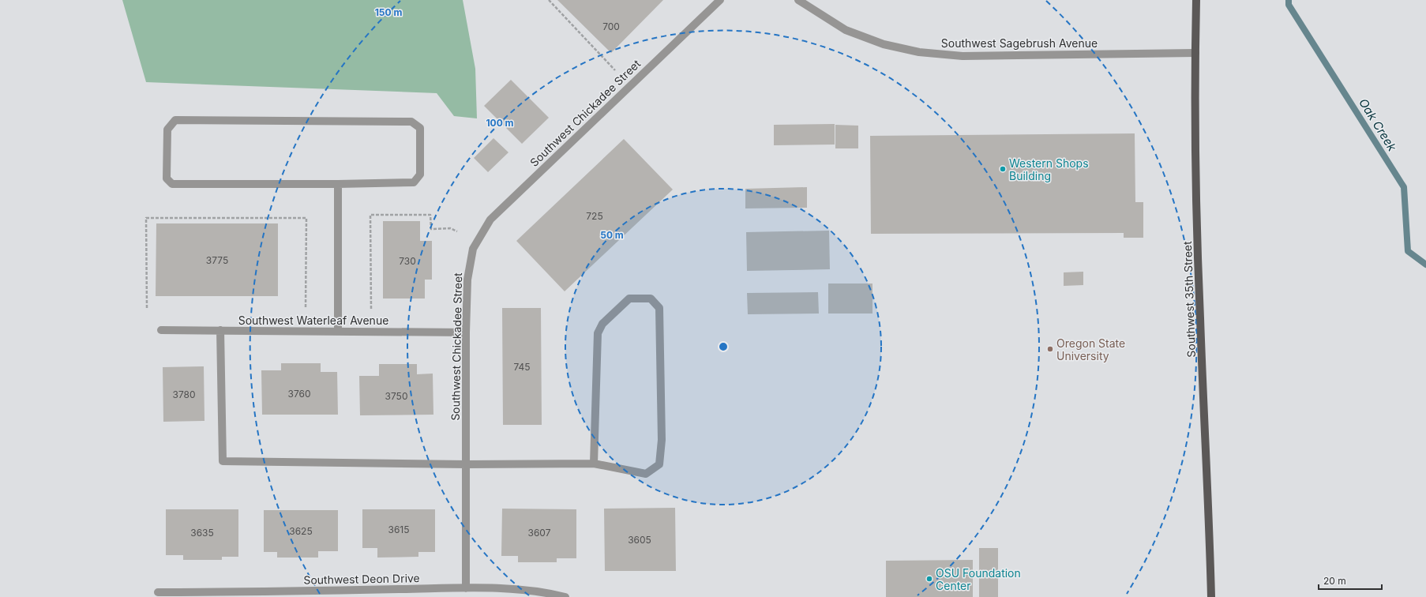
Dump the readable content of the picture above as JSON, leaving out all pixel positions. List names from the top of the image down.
{
  "streets": {
    "main road": ["Southwest 35th Street"],
    "street": [
      "Southwest Sagebrush Avenue",
      "Southwest Chickadee Street",
      "Southwest Waterleaf Avenue",
      "Southwest Deon Drive"
    ]
  },
  "crossings": [
    ["Southwest Sagebrush Avenue", "Southwest 35th Street"],
    ["Southwest Chickadee Street", "Southwest Waterleaf Avenue"],
    ["Southwest Chickadee Street", "Southwest Deon Drive"]
  ],
  "water": ["Oak Creek"],
  "places": ["Western Shops Building", "Oregon State University", "OSU Foundation Center"],
  "house_numbers": [
    "700",
    "725",
    "3775",
    "730",
    "745",
    "3760",
    "3780",
    "3750",
    "3615",
    "3625",
    "3635",
    "3607",
    "3605"
  ],
  "scale_bar": "20 m",
  "rings": ["150 m", "100 m", "50 m"]
}
